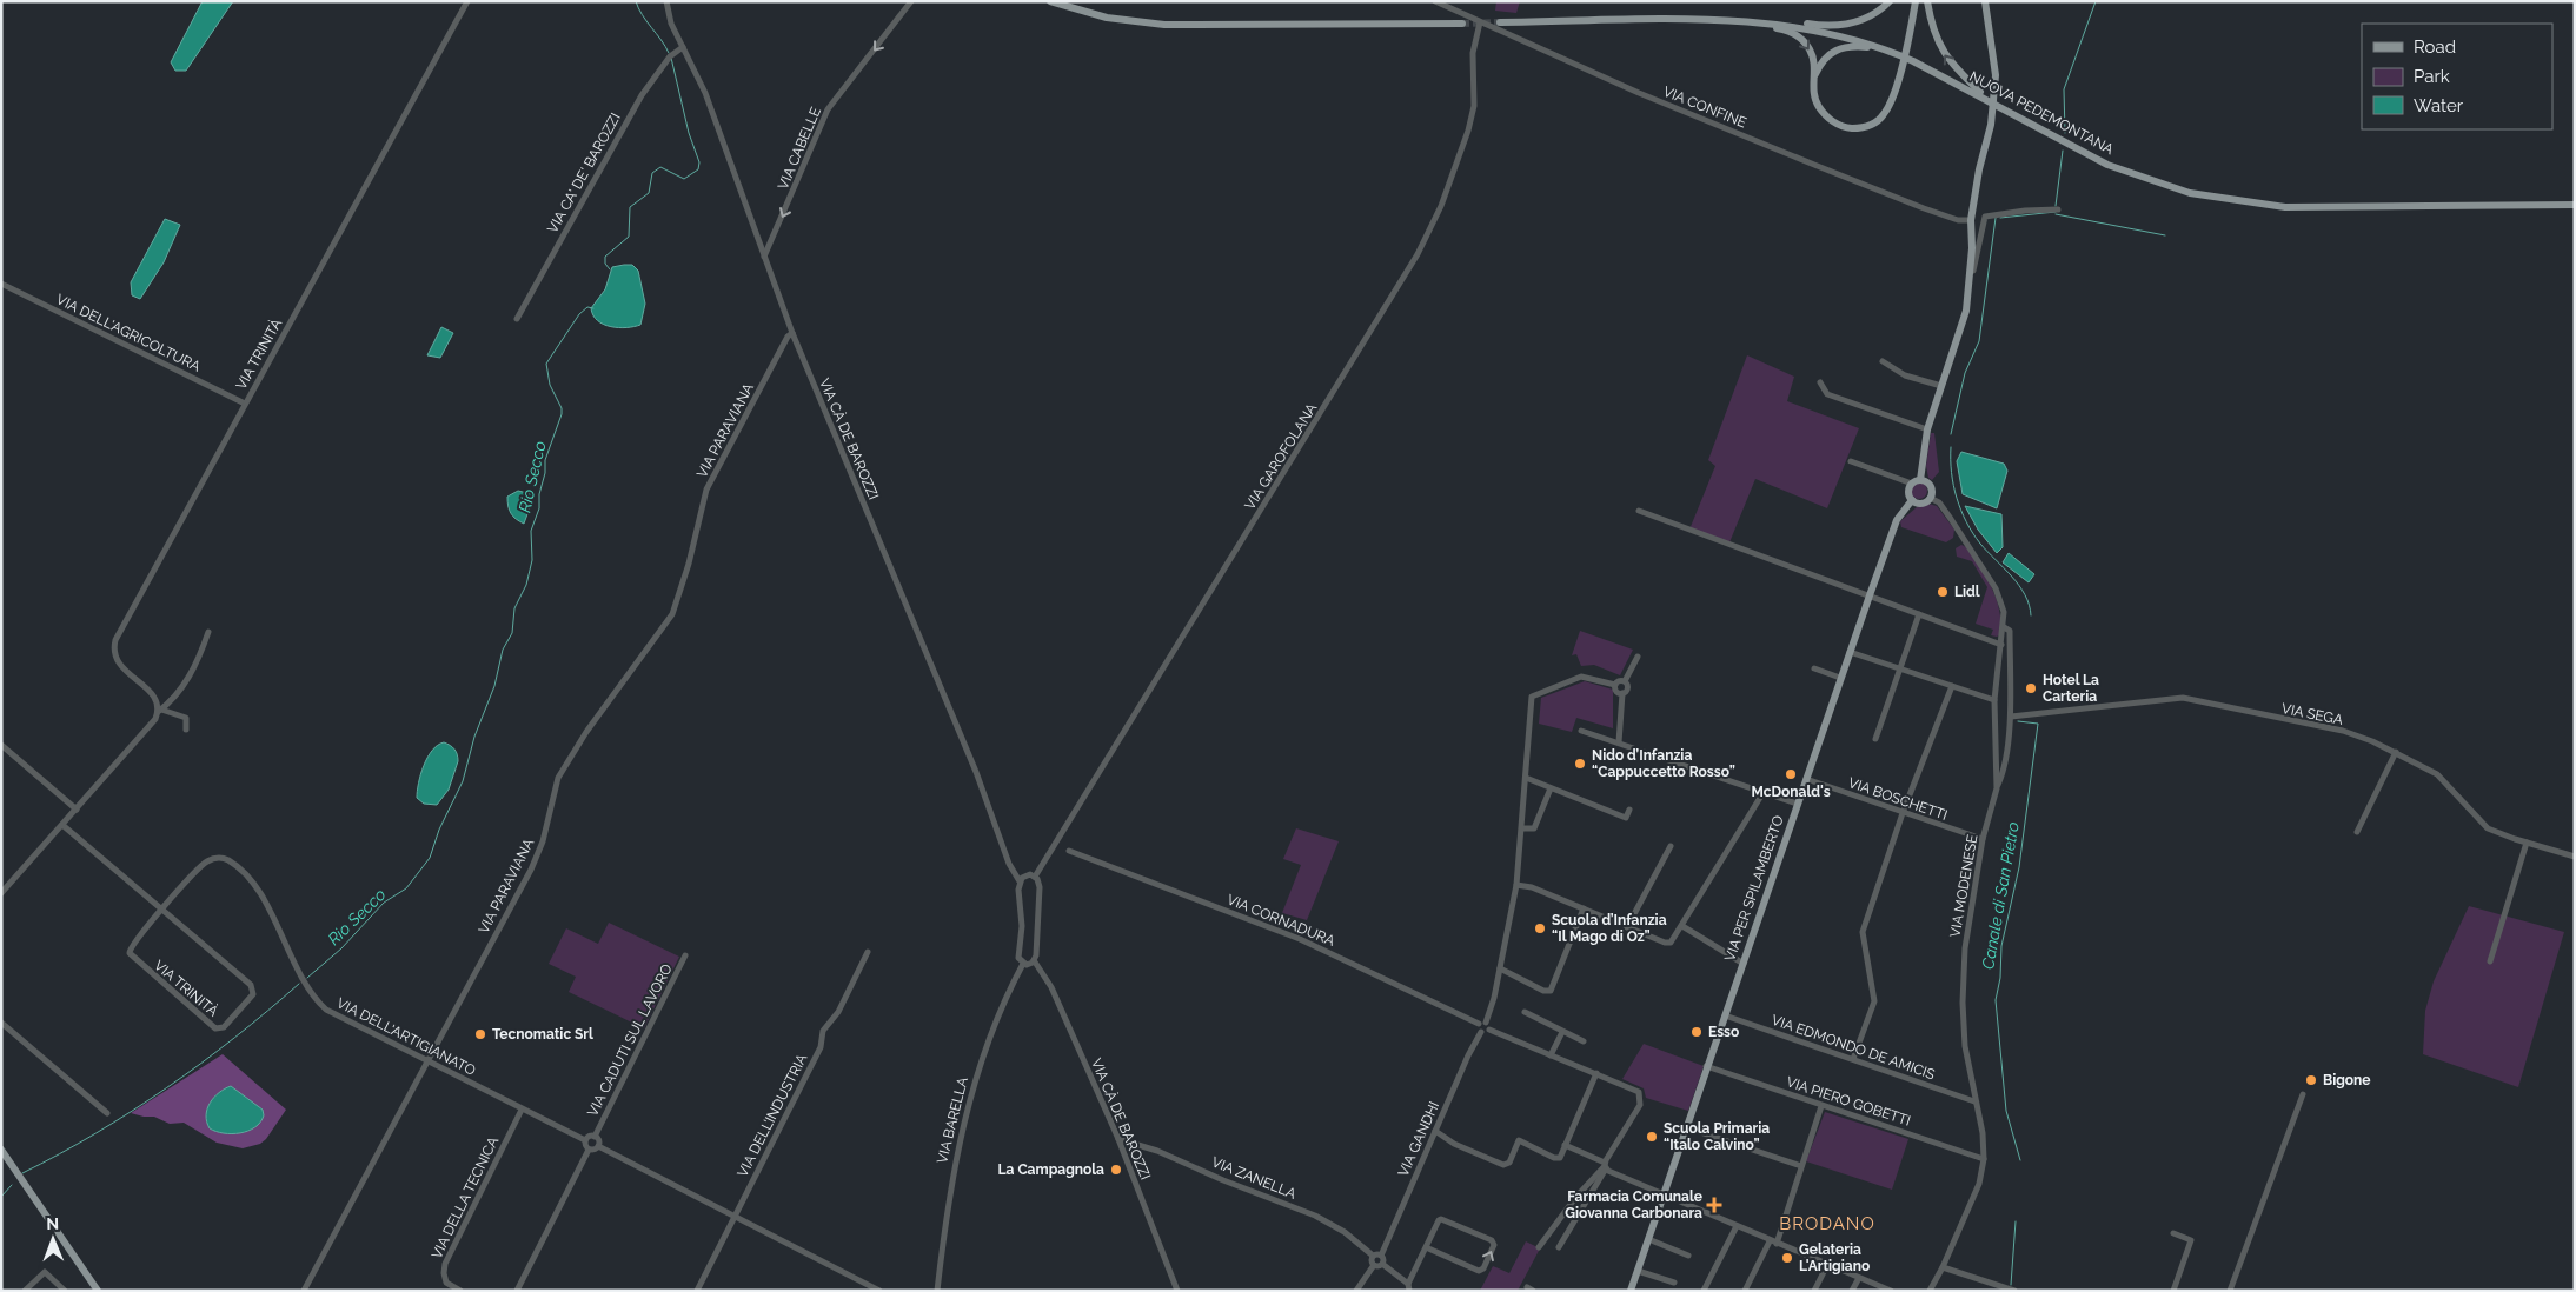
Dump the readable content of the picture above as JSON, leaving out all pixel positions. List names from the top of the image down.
{
  "streets": {
    "main road": ["NUOVA PEDEMONTANA", "VIA PER SPILAMBERTO"],
    "street": [
      "VIA CONFINE",
      "VIA CABELLE",
      "VIA CA' DE' BAROZZI",
      "VIA DELL'AGRICOLTURA",
      "VIA TRINITÀ",
      "VIA PARAVIANA",
      "VIA CÀ DE BAROZZI",
      "VIA GAROFOLANA",
      "VIA SEGA",
      "VIA BOSCHETTI",
      "VIA MODENESE",
      "VIA CORNADURA",
      "VIA DELL'ARTIGIANATO",
      "VIA CADUTI SUL LAVORO",
      "VIA EDMONDO DE AMICIS",
      "VIA PIERO GOBETTI",
      "VIA DELL’INDUSTRIA",
      "VIA BARELLA",
      "VIA GANDHI",
      "VIA ZANELLA",
      "VIA DELLA TECNICA"
    ]
  },
  "crossings": [
    ["VIA CONFINE", "VIA GAROFOLANA"],
    ["VIA CABELLE", "VIA CÀ DE BAROZZI"],
    ["VIA CA' DE' BAROZZI", "VIA CÀ DE BAROZZI"],
    ["VIA DELL'AGRICOLTURA", "VIA TRINITÀ"],
    ["VIA TRINITÀ", "VIA DELL'ARTIGIANATO"],
    ["VIA PARAVIANA", "VIA CÀ DE BAROZZI"],
    ["VIA PARAVIANA", "VIA DELL'ARTIGIANATO"],
    ["VIA CÀ DE BAROZZI", "VIA ZANELLA"],
    ["VIA BOSCHETTI", "VIA MODENESE"],
    ["VIA BOSCHETTI", "VIA PER SPILAMBERTO"],
    ["VIA MODENESE", "VIA PER SPILAMBERTO"],
    ["VIA MODENESE", "VIA EDMONDO DE AMICIS"],
    ["VIA MODENESE", "VIA PIERO GOBETTI"],
    ["VIA PER SPILAMBERTO", "VIA EDMONDO DE AMICIS"],
    ["VIA PER SPILAMBERTO", "VIA PIERO GOBETTI"],
    ["VIA DELL'ARTIGIANATO", "VIA DELLA TECNICA"]
  ],
  "one_way": ["VIA CABELLE"],
  "districts": ["BRODANO"],
  "water": ["Rio Secco", "Canale di San Pietro"],
  "places": {
    "other": [
      "Lidl",
      "Hotel La Carteria",
      "Nido d’Infanzia “Cappuccetto Rosso”",
      "McDonald's",
      "Scuola d’Infanzia “Il Mago di Oz”",
      "Esso",
      "Tecnomatic Srl",
      "Bigone",
      "Scuola Primaria “Italo Calvino”",
      "La Campagnola",
      "Gelateria L'Artigiano"
    ],
    "health": ["Farmacia Comunale Giovanna Carbonara"]
  },
  "legend": ["Road", "Park", "Water"],
  "north": "top"
}
